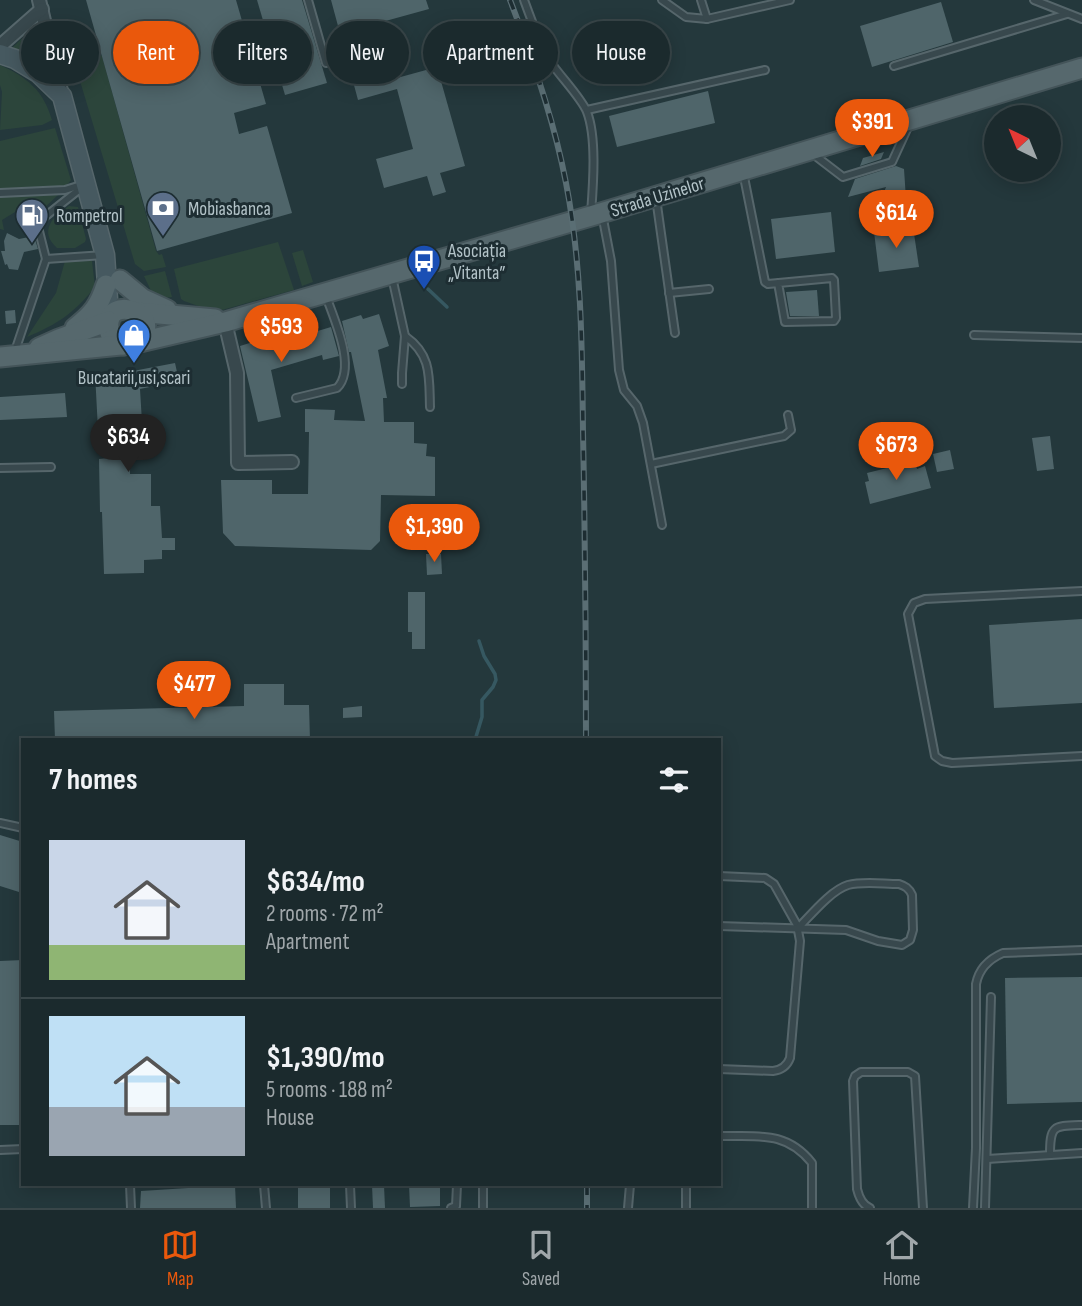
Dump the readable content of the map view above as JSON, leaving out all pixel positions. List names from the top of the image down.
{
  "streets": {
    "main road": ["Strada Uzinelor"]
  },
  "places": {
    "bank": ["Mobiasbanca"],
    "fuel station": ["Rompetrol"],
    "bus stop": ["Asociația „Vitanta”"],
    "shop": ["Bucatarii,usi,scari"]
  },
  "north": "top left",
  "page": {
    "chip": [
      "Buy",
      "Rent",
      "Filters",
      "New",
      "Apartment",
      "House"
    ],
    "price": [
      "$391",
      "$614",
      "$593",
      "$634",
      "$673",
      "$1,390",
      "$477"
    ],
    "heading": "7 homes",
    "list": [
      {
        "name": "$634/mo",
        "note": "2 rooms · 72 m² · Apartment"
      },
      {
        "name": "$1,390/mo",
        "note": "5 rooms · 188 m² · House"
      }
    ],
    "tabs": ["Map", "Saved", "Home"]
  }
}
